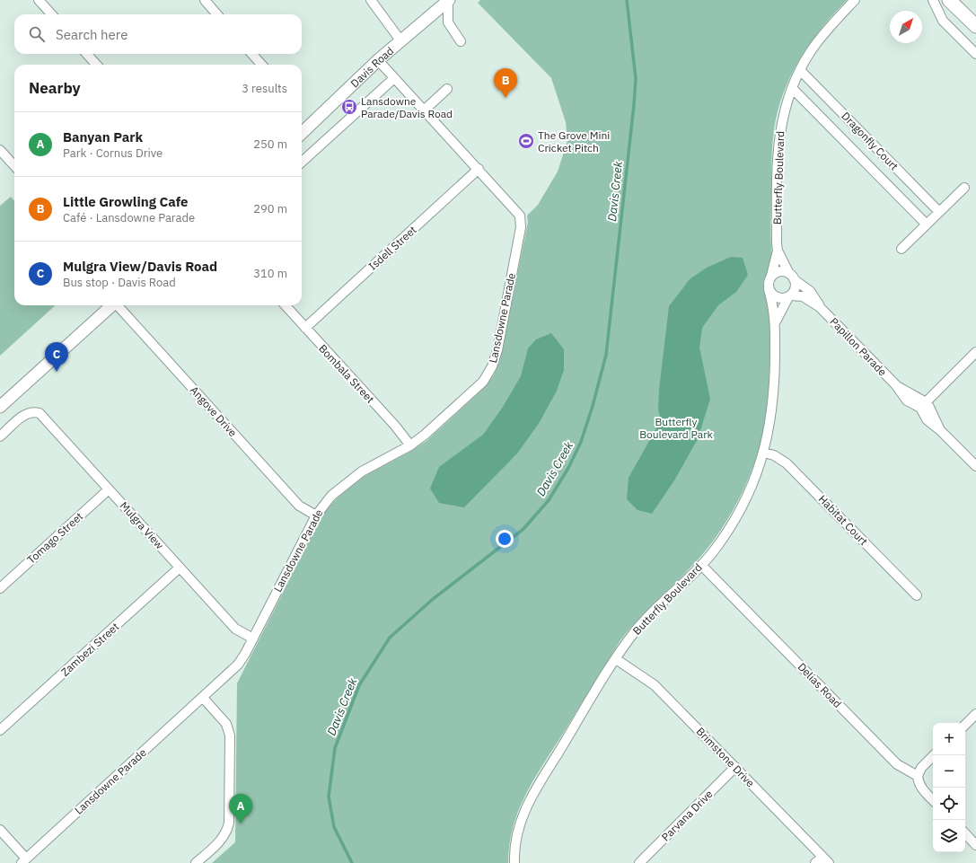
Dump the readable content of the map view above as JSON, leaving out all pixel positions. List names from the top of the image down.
{
  "streets": {
    "street": [
      "Davis Road",
      "Dragonfly Court",
      "Butterfly Boulevard",
      "Isdell Street",
      "Lansdowne Parade",
      "Papillon Parade",
      "Bombala Street",
      "Angove Drive",
      "Habitat Court",
      "Mulgra View",
      "Tomago Street",
      "Zambezi Street",
      "Delias Road",
      "Brimstone Drive",
      "Parvana Drive"
    ]
  },
  "crossings": [
    ["Davis Road", "Lansdowne Parade"],
    ["Dragonfly Court", "Butterfly Boulevard"],
    ["Butterfly Boulevard", "Papillon Parade"],
    ["Butterfly Boulevard", "Habitat Court"],
    ["Butterfly Boulevard", "Delias Road"],
    ["Butterfly Boulevard", "Brimstone Drive"],
    ["Isdell Street", "Lansdowne Parade"],
    ["Isdell Street", "Bombala Street"],
    ["Lansdowne Parade", "Bombala Street"],
    ["Lansdowne Parade", "Angove Drive"],
    ["Lansdowne Parade", "Mulgra View"],
    ["Mulgra View", "Tomago Street"],
    ["Mulgra View", "Zambezi Street"],
    ["Brimstone Drive", "Parvana Drive"]
  ],
  "water": ["Davis Creek"],
  "parks": ["Butterfly Boulevard Park"],
  "places": {
    "bus stop": ["Lansdowne Parade/Davis Road"],
    "sports": ["The Grove Mini Cricket Pitch"]
  },
  "north": "top right",
  "page": {
    "search": "Search here",
    "heading": ["Nearby", "3 results"],
    "pins": ["B", "C", "A"],
    "list": [
      {
        "mark": "A",
        "name": "Banyan Park",
        "note": "Park · Cornus Drive",
        "value": "250 m"
      },
      {
        "mark": "B",
        "name": "Little Growling Cafe",
        "note": "Café · Lansdowne Parade",
        "value": "290 m"
      },
      {
        "mark": "C",
        "name": "Mulgra View/Davis Road",
        "note": "Bus stop · Davis Road",
        "value": "310 m"
      }
    ],
    "map_buttons": ["+", "−"]
  }
}
